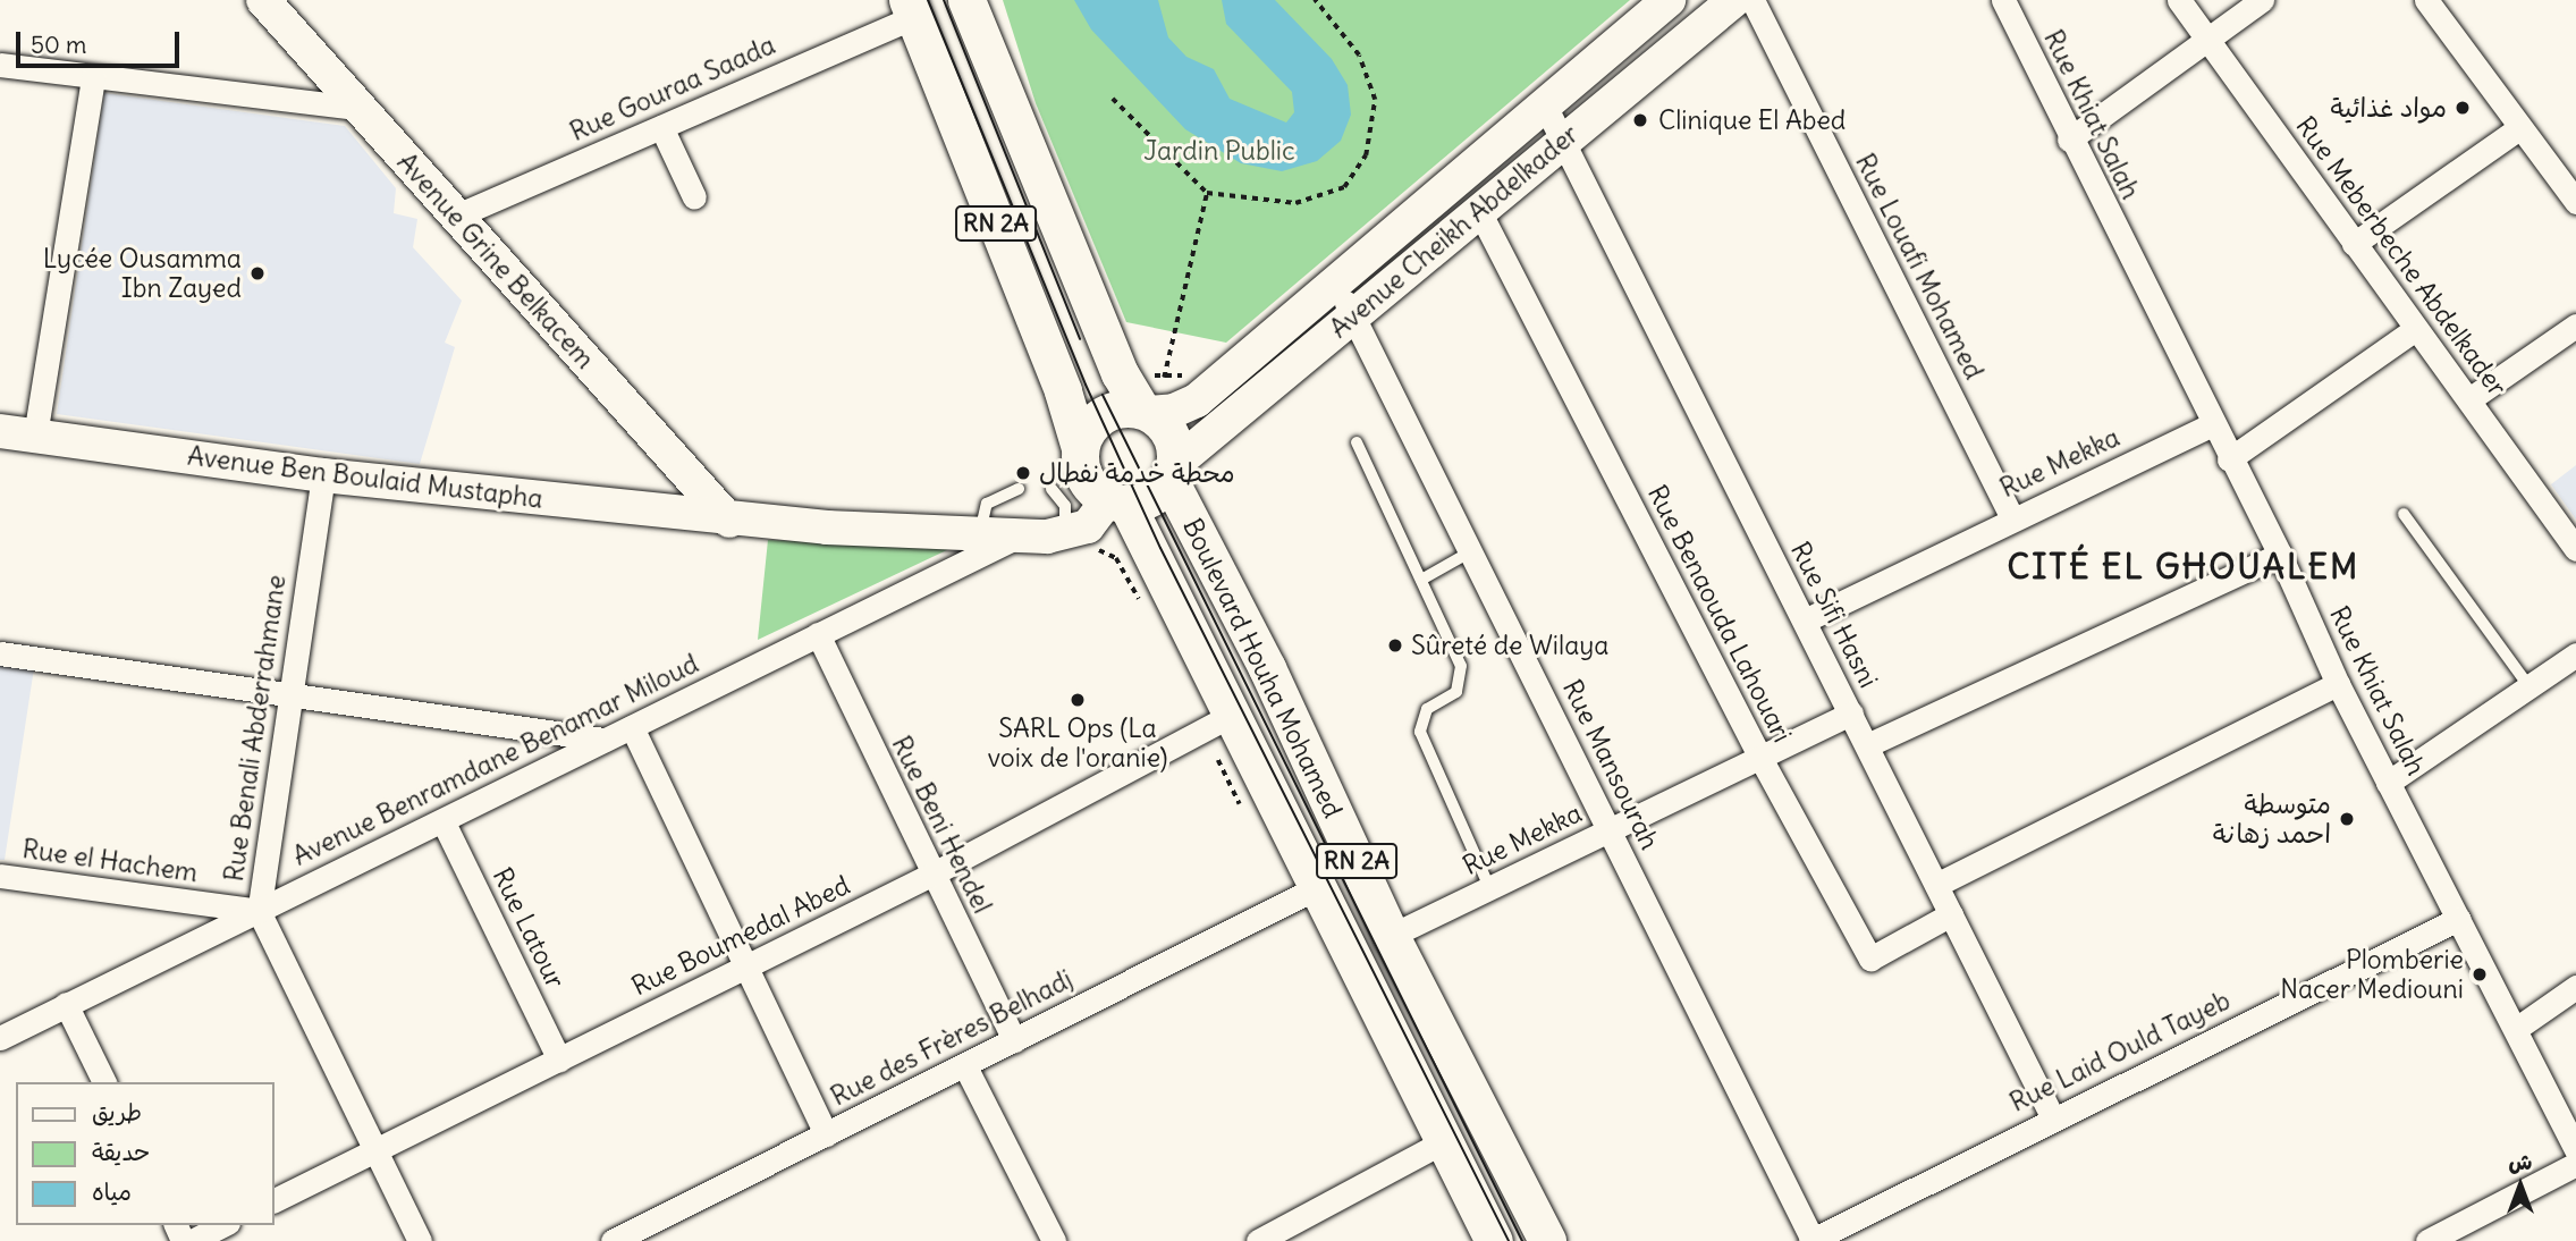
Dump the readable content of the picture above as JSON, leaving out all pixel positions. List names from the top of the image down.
{
  "streets": {
    "main road": [
      "RN 2A",
      "Avenue Cheikh Abdelkader",
      "Avenue Grine Belkacem",
      "Avenue Ben Boulaid Mustapha",
      "Boulevard Houha Mohamed"
    ],
    "street": [
      "Rue Gouraa Saada",
      "Rue Khiat Salah",
      "Rue Meberbeche Abdelkader",
      "Rue Louafi Mohamed",
      "Rue Mekka",
      "Rue Benaouda Lahouari",
      "Rue Sifi Hasni",
      "Rue Benali Abderrahmane",
      "Avenue Benramdane Benamar Miloud",
      "Rue Mansourah",
      "Rue Beni Hendel",
      "Rue el Hachem",
      "Rue Latour",
      "Rue Boumedal Abed",
      "Rue des Frères Belhadj",
      "Rue Laid Ould Tayeb"
    ]
  },
  "crossings": [
    ["Rue Gouraa Saada", "RN 2A"],
    ["Rue Gouraa Saada", "Avenue Grine Belkacem"],
    ["Rue Khiat Salah", "Rue Mekka"],
    ["Rue Khiat Salah", "Rue Laid Ould Tayeb"],
    ["RN 2A", "Avenue Cheikh Abdelkader"],
    ["RN 2A", "Boulevard Houha Mohamed"],
    ["Avenue Cheikh Abdelkader", "Rue Benaouda Lahouari"],
    ["Avenue Cheikh Abdelkader", "Rue Sifi Hasni"],
    ["Avenue Cheikh Abdelkader", "Boulevard Houha Mohamed"],
    ["Avenue Cheikh Abdelkader", "Rue Mansourah"],
    ["Avenue Grine Belkacem", "Avenue Ben Boulaid Mustapha"],
    ["Rue Louafi Mohamed", "Rue Mekka"],
    ["Rue Mekka", "Rue Benaouda Lahouari"],
    ["Rue Mekka", "Rue Sifi Hasni"],
    ["Rue Mekka", "Boulevard Houha Mohamed"],
    ["Rue Mekka", "Rue Mansourah"],
    ["Avenue Ben Boulaid Mustapha", "Rue Benali Abderrahmane"],
    ["Avenue Ben Boulaid Mustapha", "Avenue Benramdane Benamar Miloud"],
    ["Rue Benaouda Lahouari", "Rue Sifi Hasni"],
    ["Rue Sifi Hasni", "Rue Laid Ould Tayeb"],
    ["Boulevard Houha Mohamed", "Rue Boumedal Abed"],
    ["Boulevard Houha Mohamed", "Rue des Frères Belhadj"],
    ["Rue Benali Abderrahmane", "Avenue Benramdane Benamar Miloud"],
    ["Rue Benali Abderrahmane", "Rue el Hachem"],
    ["Rue Benali Abderrahmane", "Rue Boumedal Abed"],
    ["Avenue Benramdane Benamar Miloud", "Rue Beni Hendel"],
    ["Avenue Benramdane Benamar Miloud", "Rue el Hachem"],
    ["Avenue Benramdane Benamar Miloud", "Rue Latour"],
    ["Rue Mansourah", "Rue Laid Ould Tayeb"],
    ["Rue Beni Hendel", "Rue Boumedal Abed"],
    ["Rue Beni Hendel", "Rue des Frères Belhadj"],
    ["Rue Latour", "Rue Boumedal Abed"]
  ],
  "districts": ["CITÉ EL GHOUALEM"],
  "parks": ["Jardin Public"],
  "places": [
    "مواد غذائية",
    "Clinique El Abed",
    "Lycée Ousamma Ibn Zayed",
    "محطة خدمة نفطال",
    "Sûreté de Wilaya",
    "SARL Ops (La voix de l'oranie)",
    "متوسطة احمد زهانة",
    "Plomberie Nacer Mediouni"
  ],
  "legend": ["طريق", "حديقة", "مياه"],
  "scale_bar": "50 m",
  "north": "top"
}
